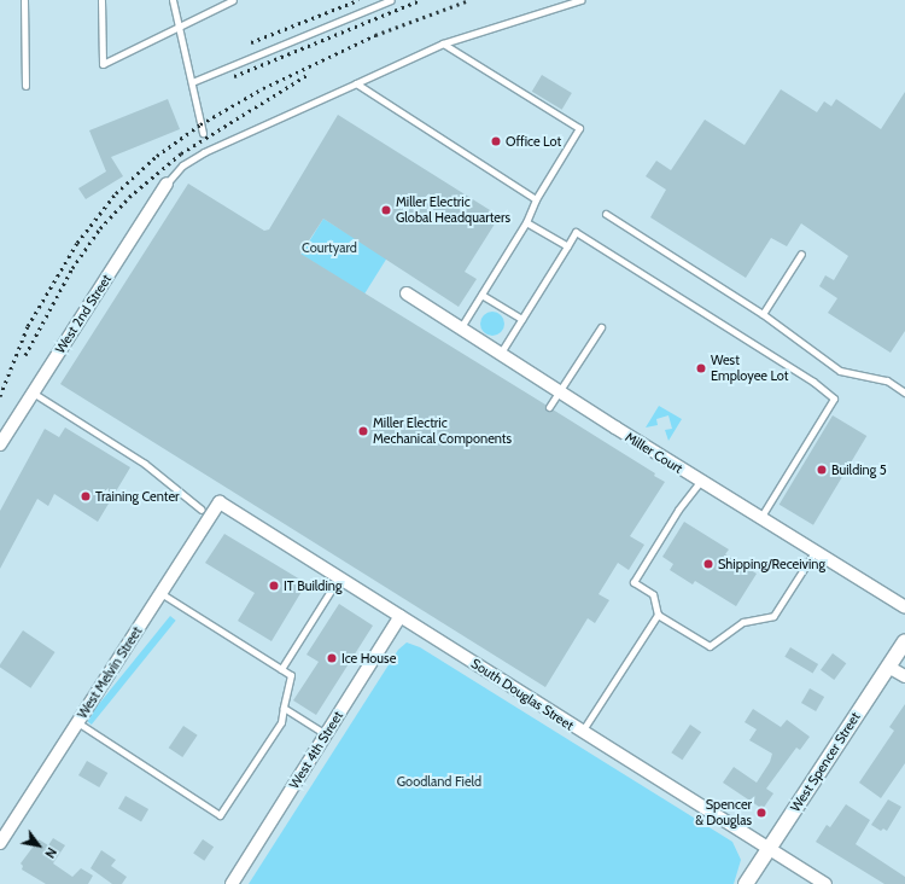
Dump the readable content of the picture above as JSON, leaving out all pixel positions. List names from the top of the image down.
{
  "streets": {
    "street": [
      "West 2nd Street",
      "Miller Court",
      "West Melvin Street",
      "South Douglas Street",
      "West 4th Street",
      "West Spencer Street"
    ]
  },
  "crossings": [
    ["West Melvin Street", "South Douglas Street"],
    ["South Douglas Street", "West 4th Street"],
    ["South Douglas Street", "West Spencer Street"]
  ],
  "parks": ["Courtyard", "Goodland Field"],
  "places": [
    "Office Lot",
    "Miller Electric Global Headquarters",
    "West Employee Lot",
    "Miller Electric Mechanical Components",
    "Building 5",
    "Training Center",
    "Shipping/Receiving",
    "IT Building",
    "Ice House",
    "Spencer & Douglas"
  ],
  "north": "bottom right"
}
